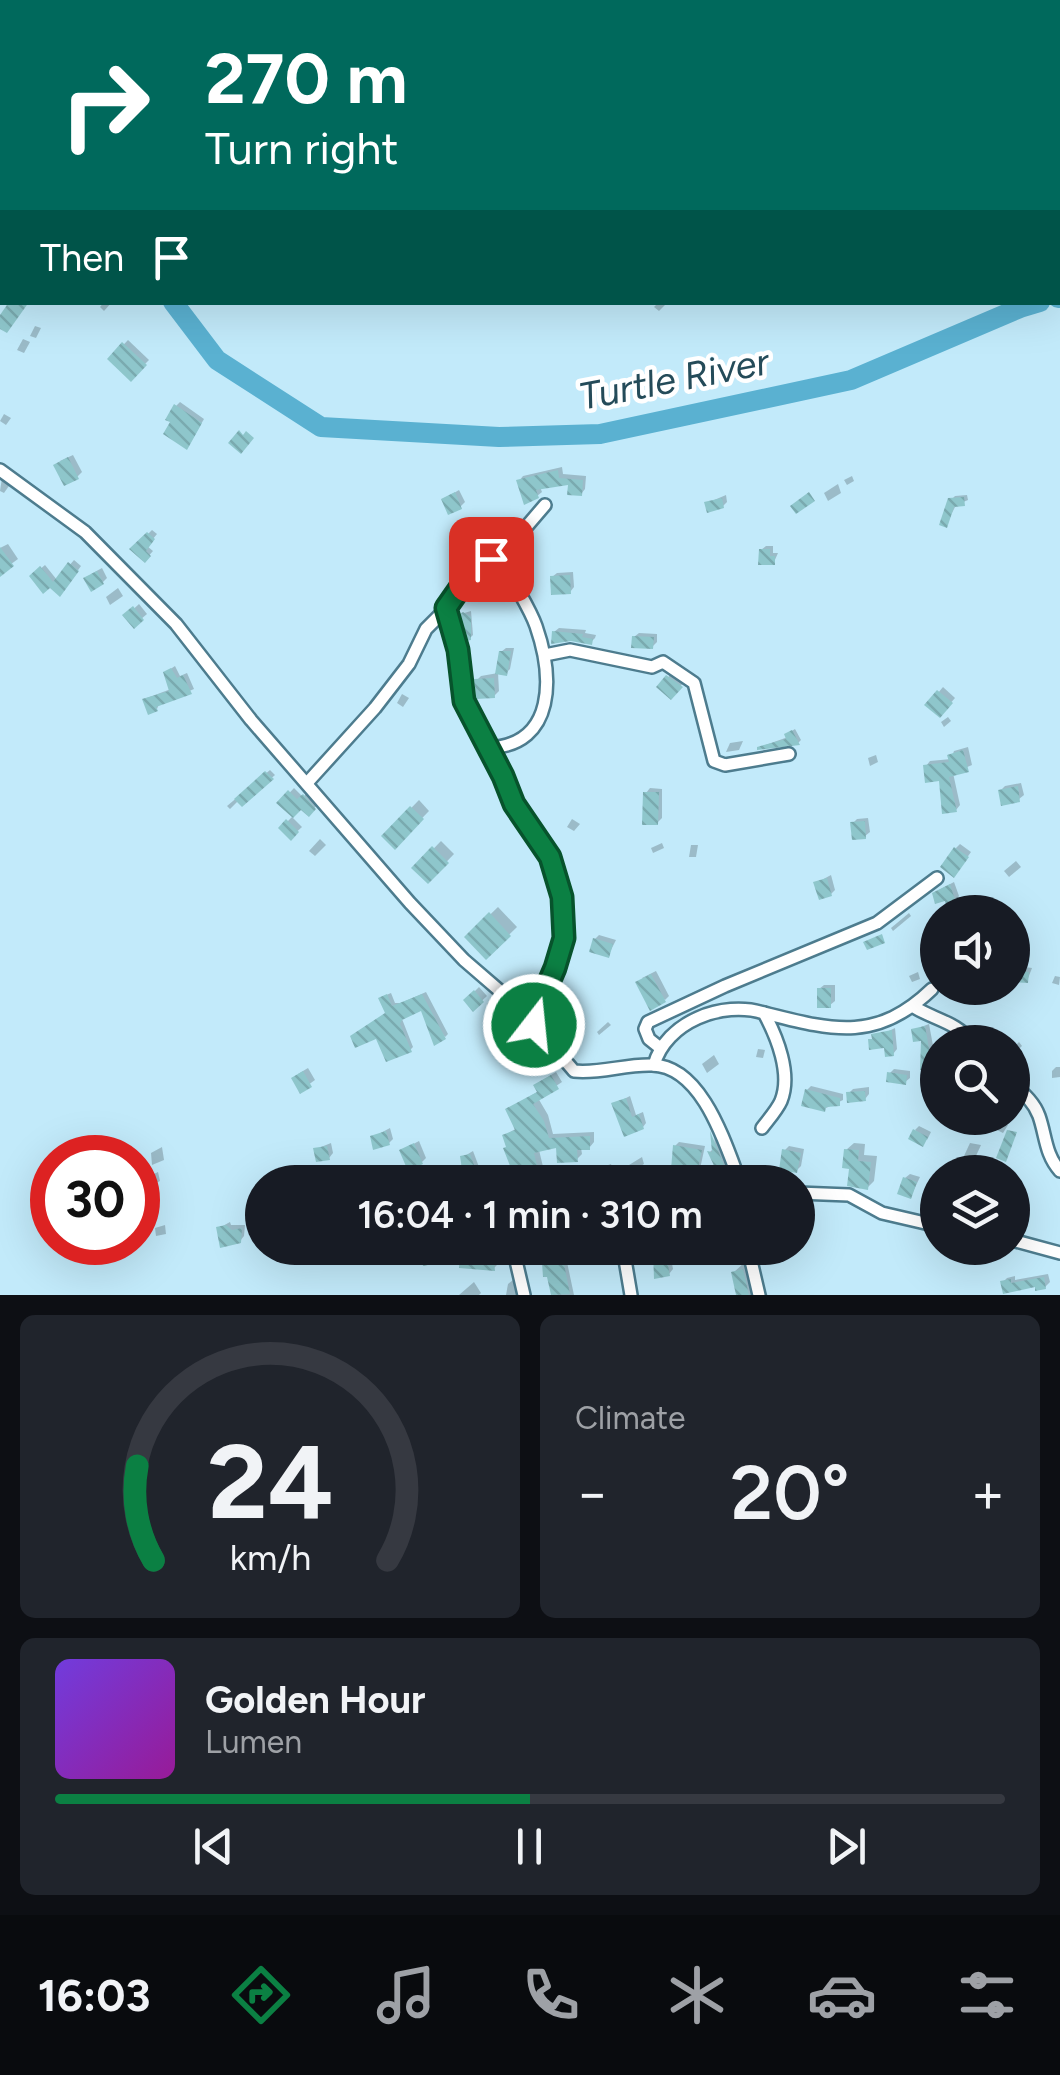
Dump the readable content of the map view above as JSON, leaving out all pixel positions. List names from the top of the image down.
{
  "water": ["Turtle River"],
  "page": {
    "turn": ["270 m", "Turn right"],
    "then": "Then",
    "limit": "30",
    "trip": "16:04 · 1 min · 310 m",
    "tile": "Climate",
    "heat": ["−", "20°", "+"],
    "song": ["Golden Hour", "Lumen"],
    "tabs": "16:03",
    "gauge": ["24", "km/h"]
  }
}
